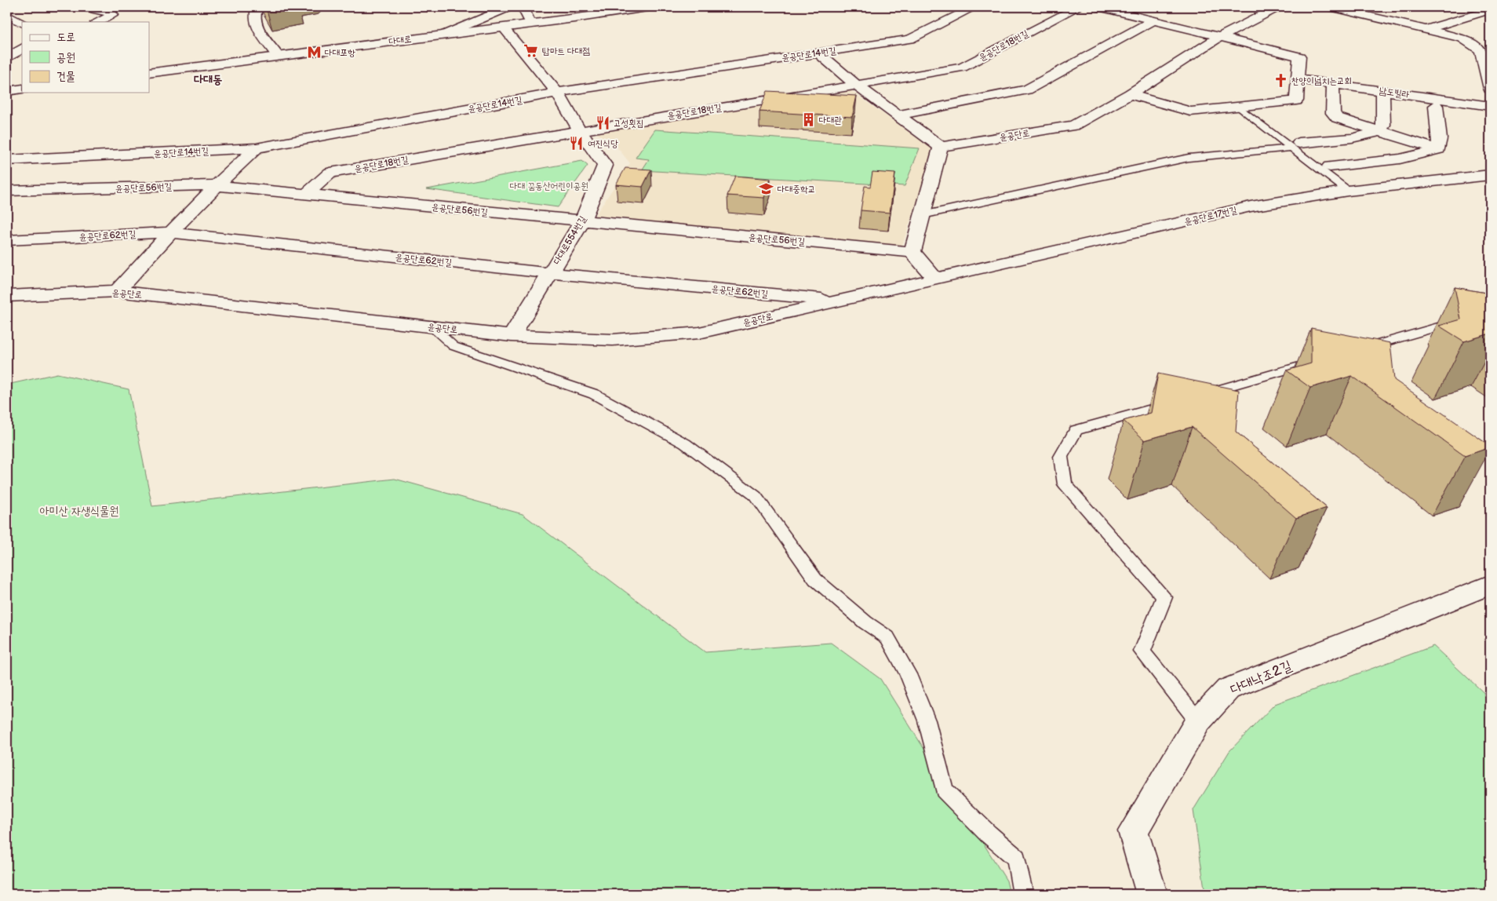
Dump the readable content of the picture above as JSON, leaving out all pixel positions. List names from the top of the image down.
{
  "streets": {
    "street": [
      "다대로",
      "윤공단로18번길",
      "윤공단로14번길",
      "남도빌라",
      "윤공단로",
      "윤공단로56번길",
      "윤공단로17번길",
      "윤공단로62번길",
      "다대로554번길",
      "다대낙조2길"
    ]
  },
  "crossings": [
    ["다대로", "다대로554번길"],
    ["윤공단로18번길", "윤공단로56번길"],
    ["윤공단로18번길", "다대로554번길"],
    ["윤공단로14번길", "다대로554번길"],
    ["윤공단로", "윤공단로17번길"],
    ["윤공단로", "윤공단로62번길"],
    ["윤공단로", "다대로554번길"],
    ["윤공단로56번길", "다대로554번길"],
    ["윤공단로62번길", "다대로554번길"]
  ],
  "districts": ["다대동"],
  "parks": ["다대 꿈동산어린이공원", "아미산 자생식물원"],
  "places": {
    "supermarket": ["탑마트 다대점"],
    "metro station": ["다대포항"],
    "church": ["찬양이넘치는교회"],
    "building": ["다대관"],
    "restaurant": ["고성횟집", "여진식당"],
    "school or university": ["다대중학교"]
  },
  "legend": ["도로", "공원", "건물"]
}
